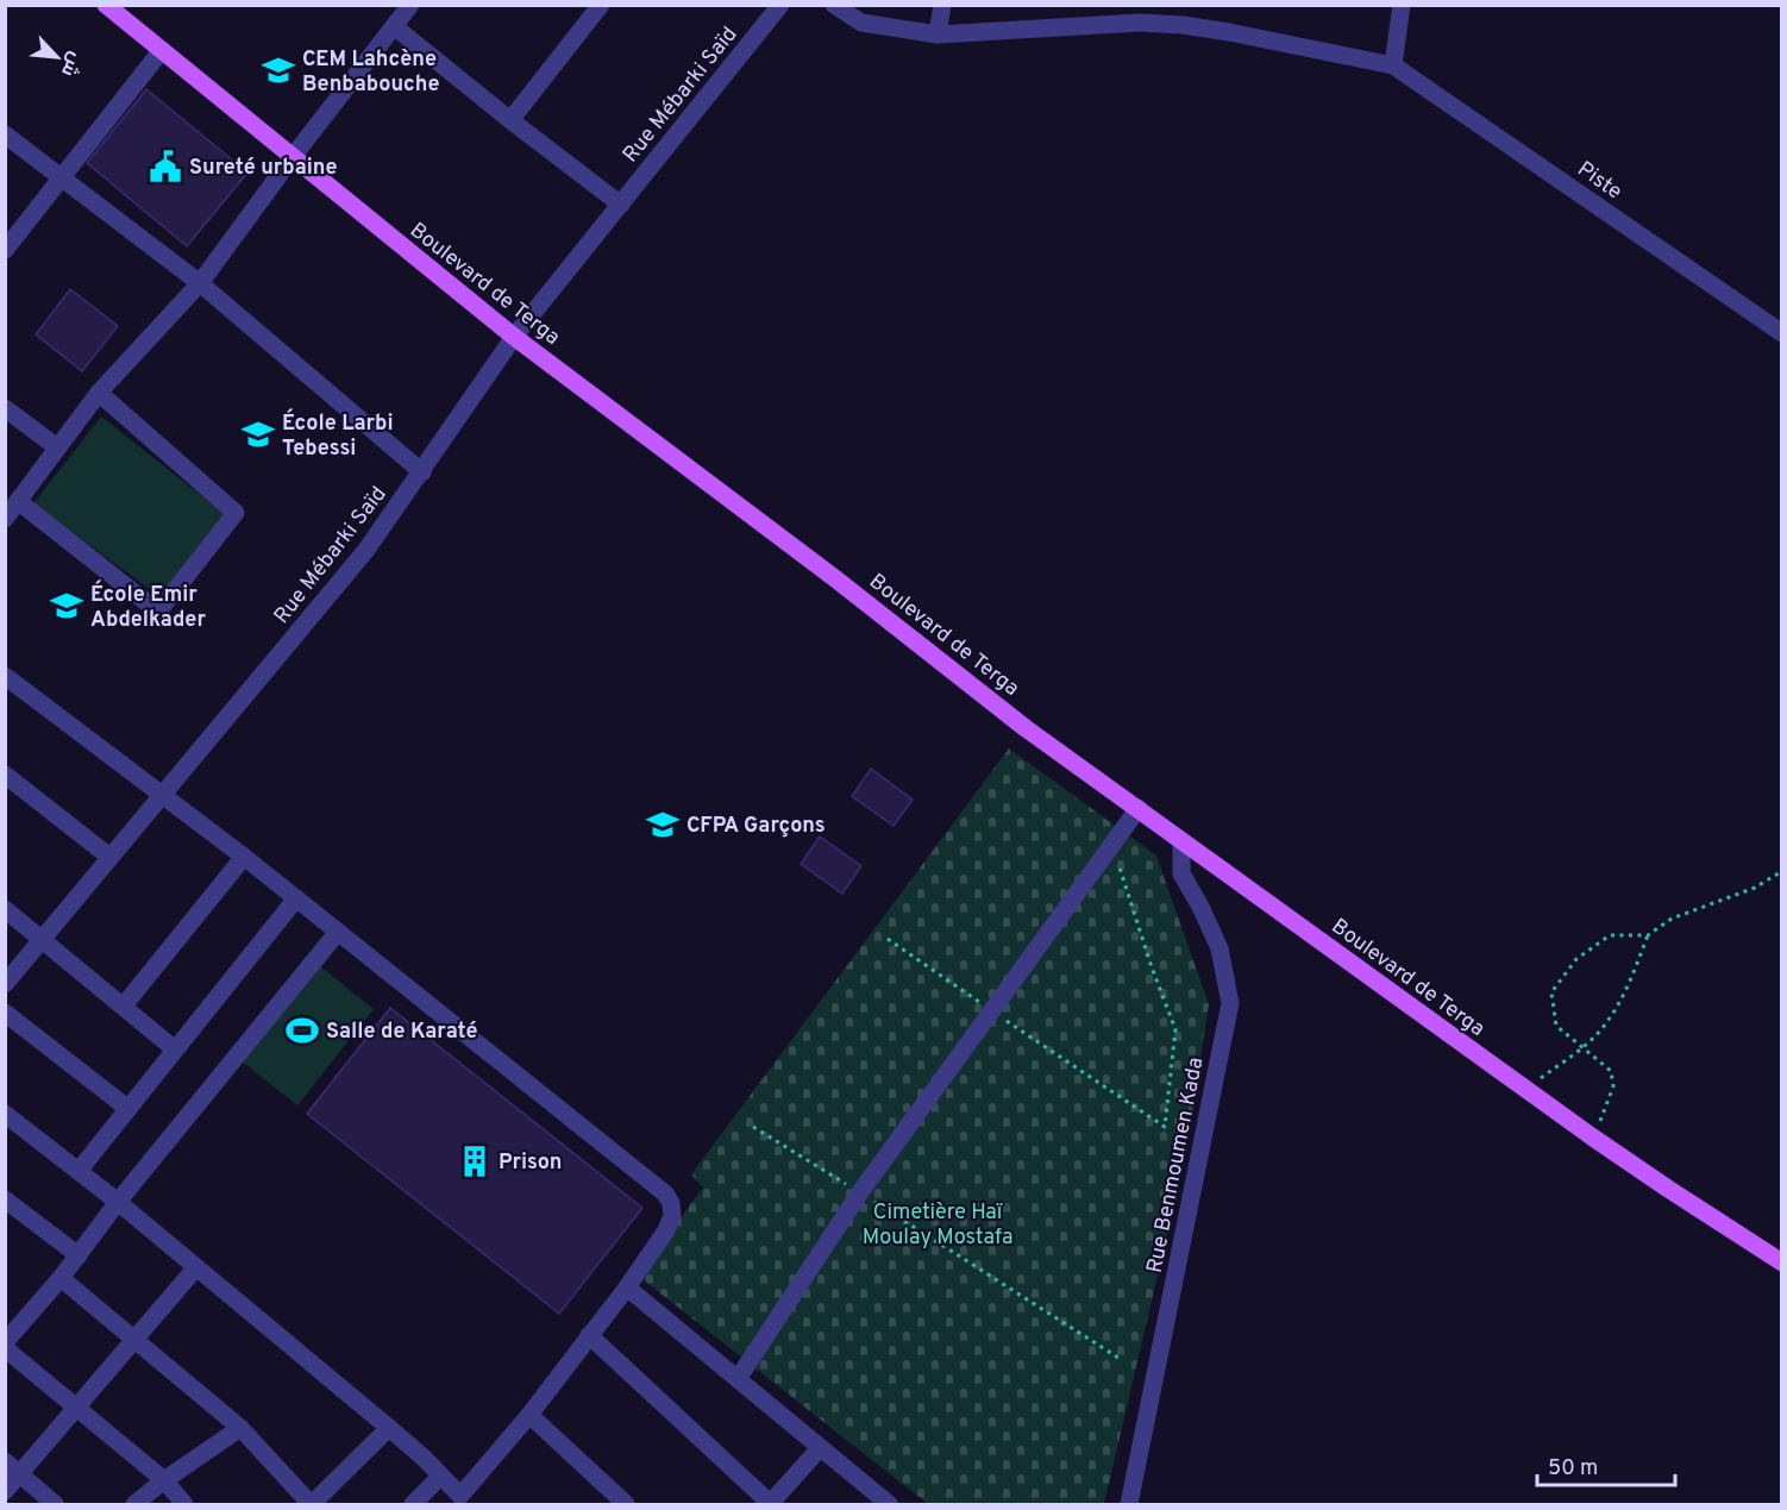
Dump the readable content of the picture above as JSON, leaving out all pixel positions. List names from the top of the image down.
{
  "streets": {
    "main road": ["Boulevard de Terga"],
    "street": ["Rue Mébarki Saïd", "Piste", "Rue Benmoumen Kada"]
  },
  "crossings": [
    ["Rue Mébarki Saïd", "Boulevard de Terga"],
    ["Boulevard de Terga", "Rue Benmoumen Kada"]
  ],
  "parks": ["Cimetière Haï Moulay Mostafa"],
  "places": {
    "school or university": [
      "CEM Lahcène Benbabouche",
      "École Larbi Tebessi",
      "École Emir Abdelkader",
      "CFPA Garçons"
    ],
    "public building": ["Sureté urbaine"],
    "sports": ["Salle de Karaté"],
    "building": ["Prison"]
  },
  "scale_bar": "50 m",
  "north": "bottom right"
}
